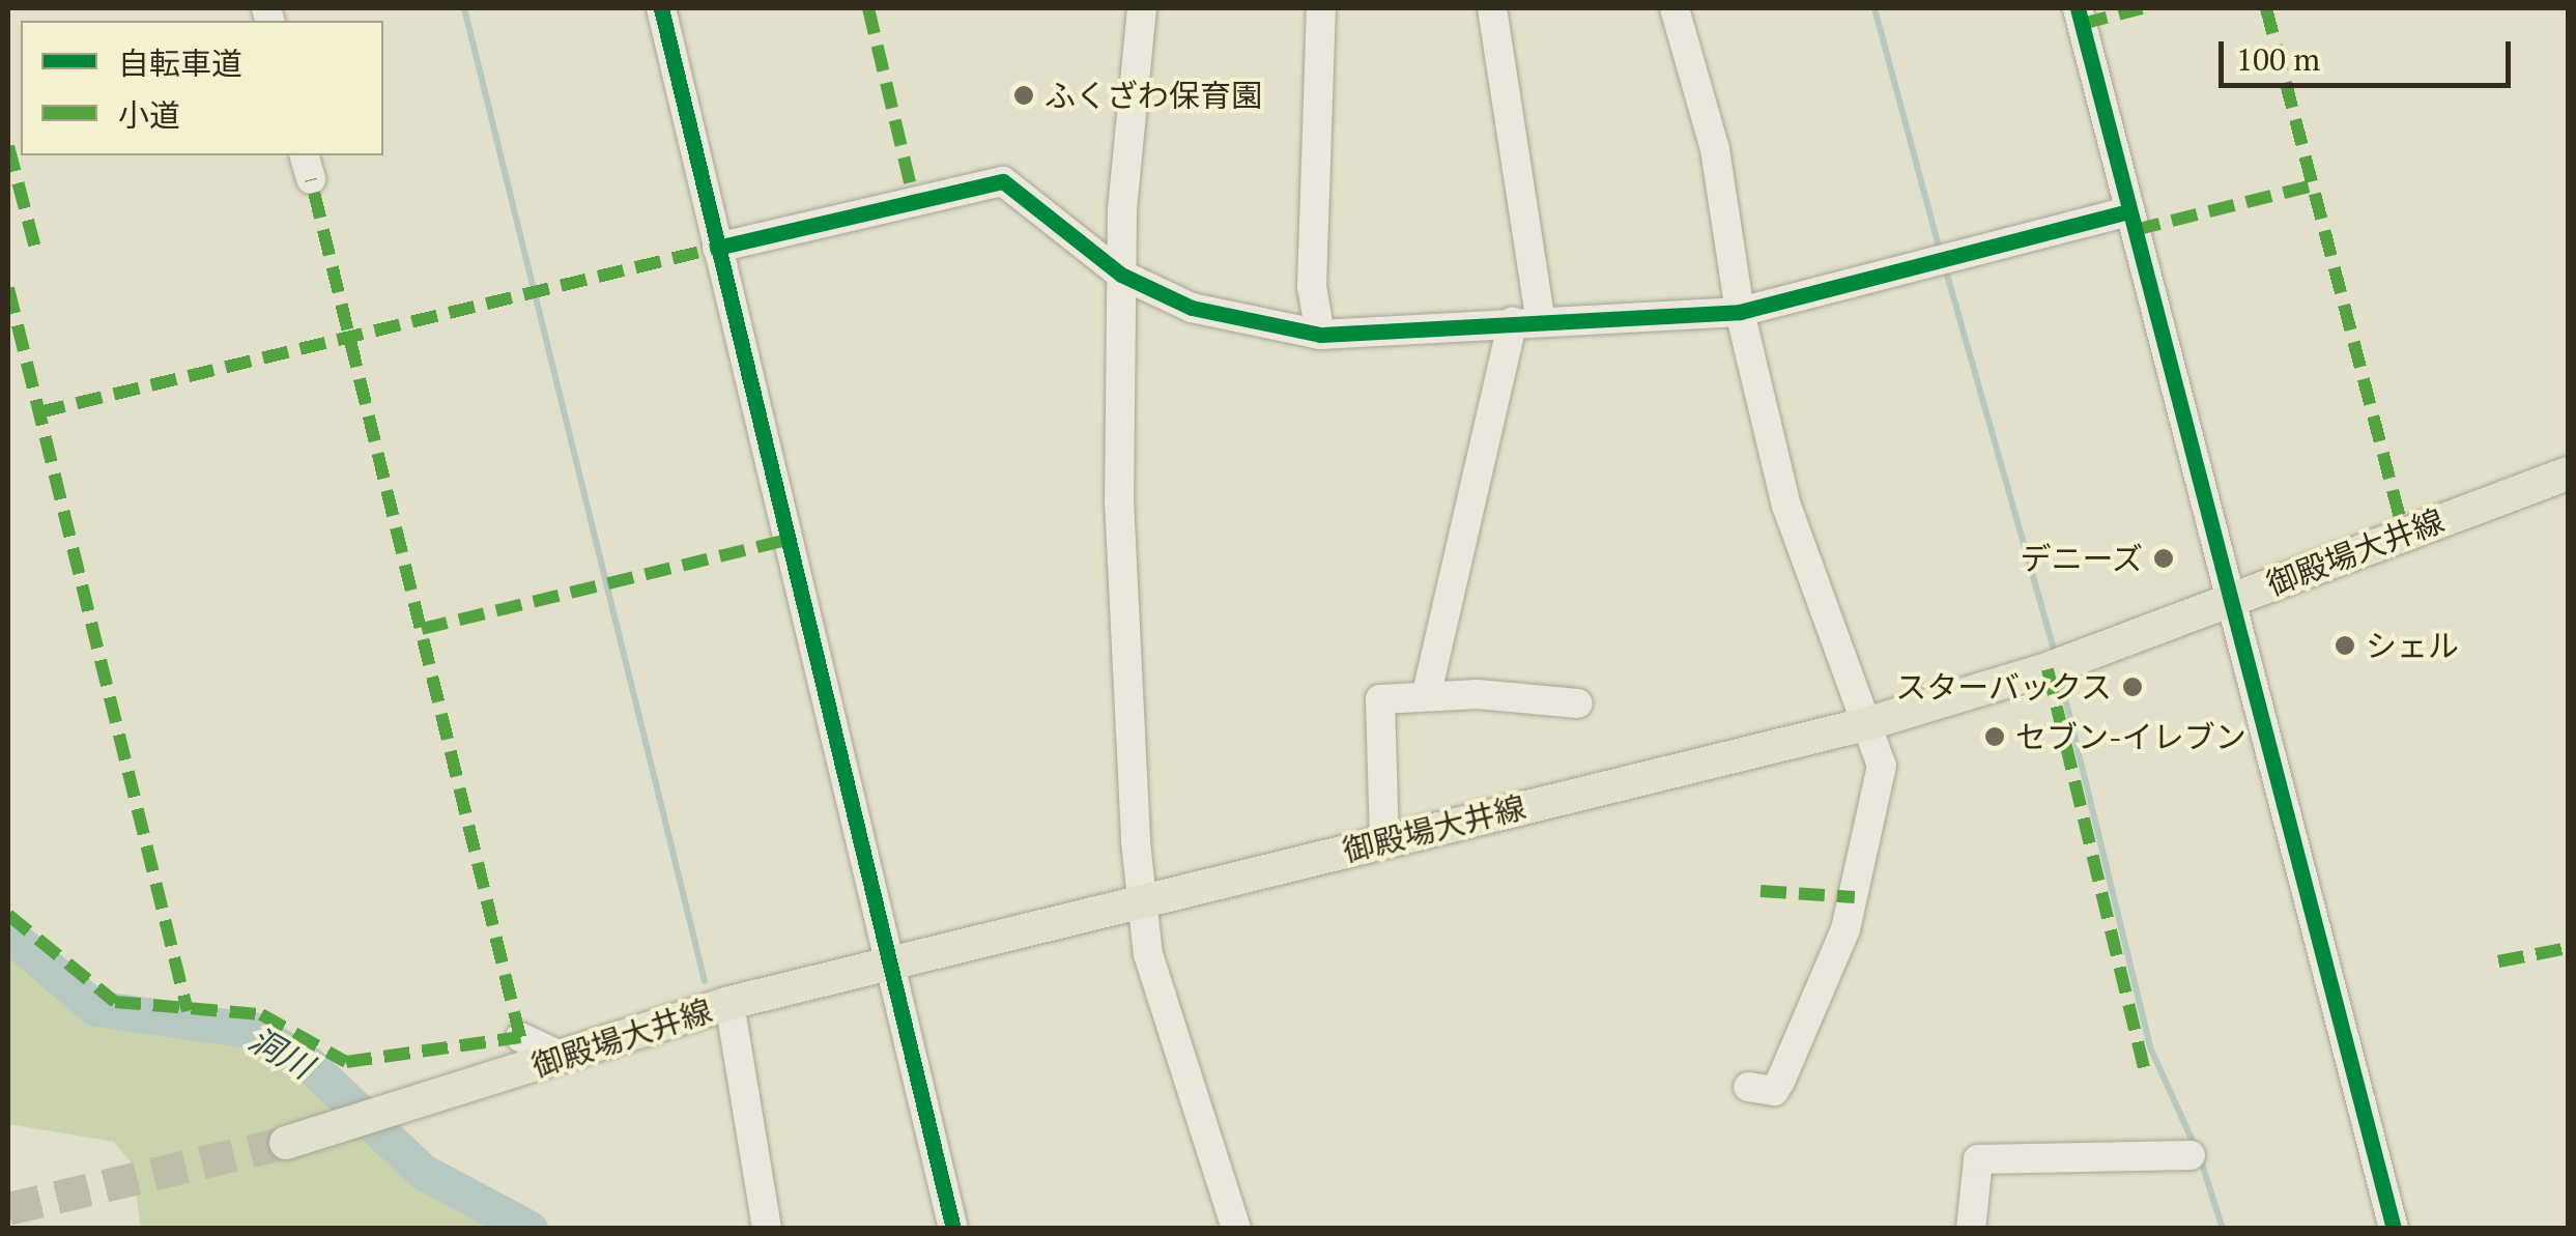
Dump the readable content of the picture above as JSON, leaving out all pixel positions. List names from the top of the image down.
{
  "streets": {
    "main road": ["御殿場大井線"]
  },
  "water": ["洞川"],
  "places": [
    "ふくざわ保育園",
    "デニーズ",
    "シェル",
    "スターバックス",
    "セブン-イレブン"
  ],
  "legend": ["自転車道", "小道"],
  "scale_bar": "100 m"
}
